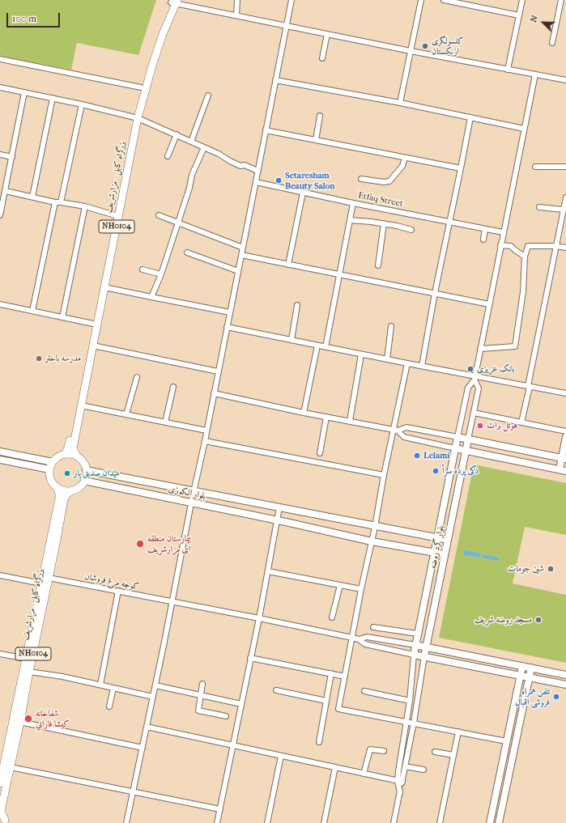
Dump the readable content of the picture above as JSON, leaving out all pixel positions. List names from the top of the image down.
{
  "streets": {
    "highway": ["بزرگراه کابل - مزارشریف", "NH0104"],
    "main road": ["بلوار الکوزی", "بلوار گرد روضه"],
    "street": ["Etfaq Street", "كوجه مرغ فروشان"]
  },
  "crossings": [
    ["بزرگراه کابل - مزارشریف", "NH0104"],
    ["بزرگراه کابل - مزارشریف", "بلوار الکوزی"],
    ["بزرگراه کابل - مزارشریف", "كوجه مرغ فروشان"],
    ["NH0104", "بلوار الکوزی"],
    ["بلوار الکوزی", "بلوار گرد روضه"]
  ],
  "places": [
    "کنسولگری ازبکستان",
    "Setaresham Beauty Salon",
    "مدرسه باختر",
    "بانک عزیزی",
    "هوتل برات",
    "Lelami",
    "ذکی پرده سرأ",
    "میدان صدیق یار",
    "بیمارستان منطقه ای مزارشریف",
    "شین جومات",
    "مسجد روضه شریف",
    "تلفن همراه فروشی اقبال",
    "شفاخانه كيشا فارابي"
  ],
  "scale_bar": "100 m",
  "north": "top left"
}
